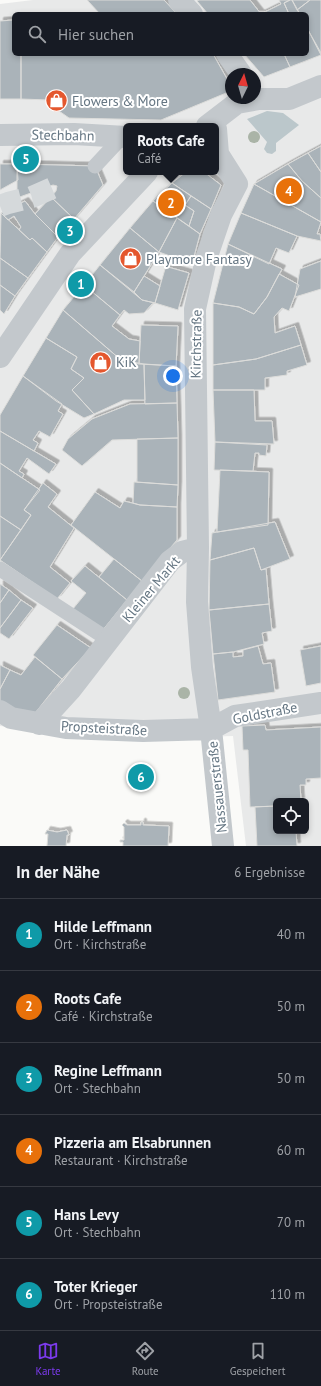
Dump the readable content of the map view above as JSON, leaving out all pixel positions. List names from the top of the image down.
{
  "streets": {
    "street": [
      "Stechbahn",
      "Kirchstraße",
      "Kleiner Markt",
      "Goldstraße",
      "Propsteistraße",
      "Nassauerstraße"
    ]
  },
  "crossings": [
    ["Kirchstraße", "Kleiner Markt"],
    ["Kleiner Markt", "Goldstraße"],
    ["Kleiner Markt", "Propsteistraße"],
    ["Kleiner Markt", "Nassauerstraße"],
    ["Goldstraße", "Propsteistraße"],
    ["Goldstraße", "Nassauerstraße"],
    ["Propsteistraße", "Nassauerstraße"]
  ],
  "places": {
    "shop": ["Flowers & More", "Playmore Fantasy", "KiK"]
  },
  "north": "top",
  "page": {
    "search": "Hier suchen",
    "popup": ["Roots Cafe", "Café"],
    "pins": [
      "5",
      "4",
      "2",
      "3",
      "1",
      "6"
    ],
    "heading": ["In der Nähe", "6 Ergebnisse"],
    "list": [
      {
        "mark": "1",
        "name": "Hilde Leffmann",
        "note": "Ort · Kirchstraße",
        "value": "40 m"
      },
      {
        "mark": "2",
        "name": "Roots Cafe",
        "note": "Café · Kirchstraße",
        "value": "50 m"
      },
      {
        "mark": "3",
        "name": "Regine Leffmann",
        "note": "Ort · Stechbahn",
        "value": "50 m"
      },
      {
        "mark": "4",
        "name": "Pizzeria am Elsabrunnen",
        "note": "Restaurant · Kirchstraße",
        "value": "60 m"
      },
      {
        "mark": "5",
        "name": "Hans Levy",
        "note": "Ort · Stechbahn",
        "value": "70 m"
      },
      {
        "mark": "6",
        "name": "Toter Krieger",
        "note": "Ort · Propsteistraße",
        "value": "110 m"
      }
    ],
    "nav": ["Karte", "Route", "Gespeichert"]
  }
}
